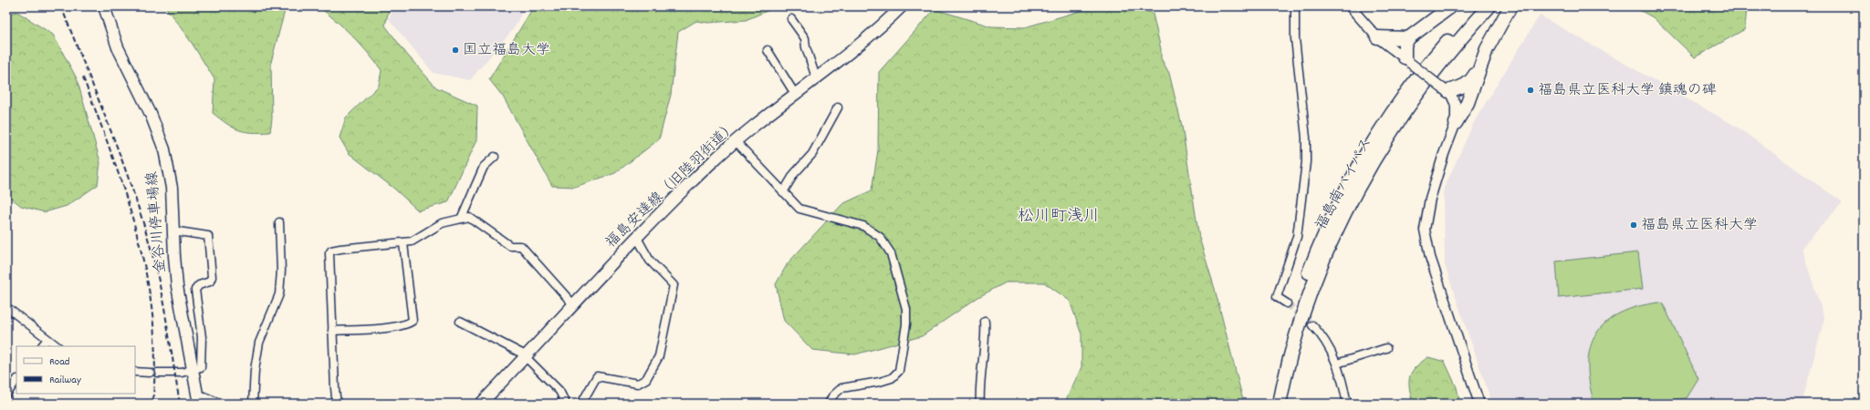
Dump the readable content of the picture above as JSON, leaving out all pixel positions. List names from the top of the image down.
{
  "streets": {
    "highway": ["福島南バイパス"],
    "main road": ["福島安達線（旧陸羽街道）", "金谷川停車場線"]
  },
  "districts": ["松川町浅川"],
  "places": ["国立福島大学", "福島県立医科大学 鎮魂の碑", "福島県立医科大学"],
  "legend": ["Road", "Railway"]
}
